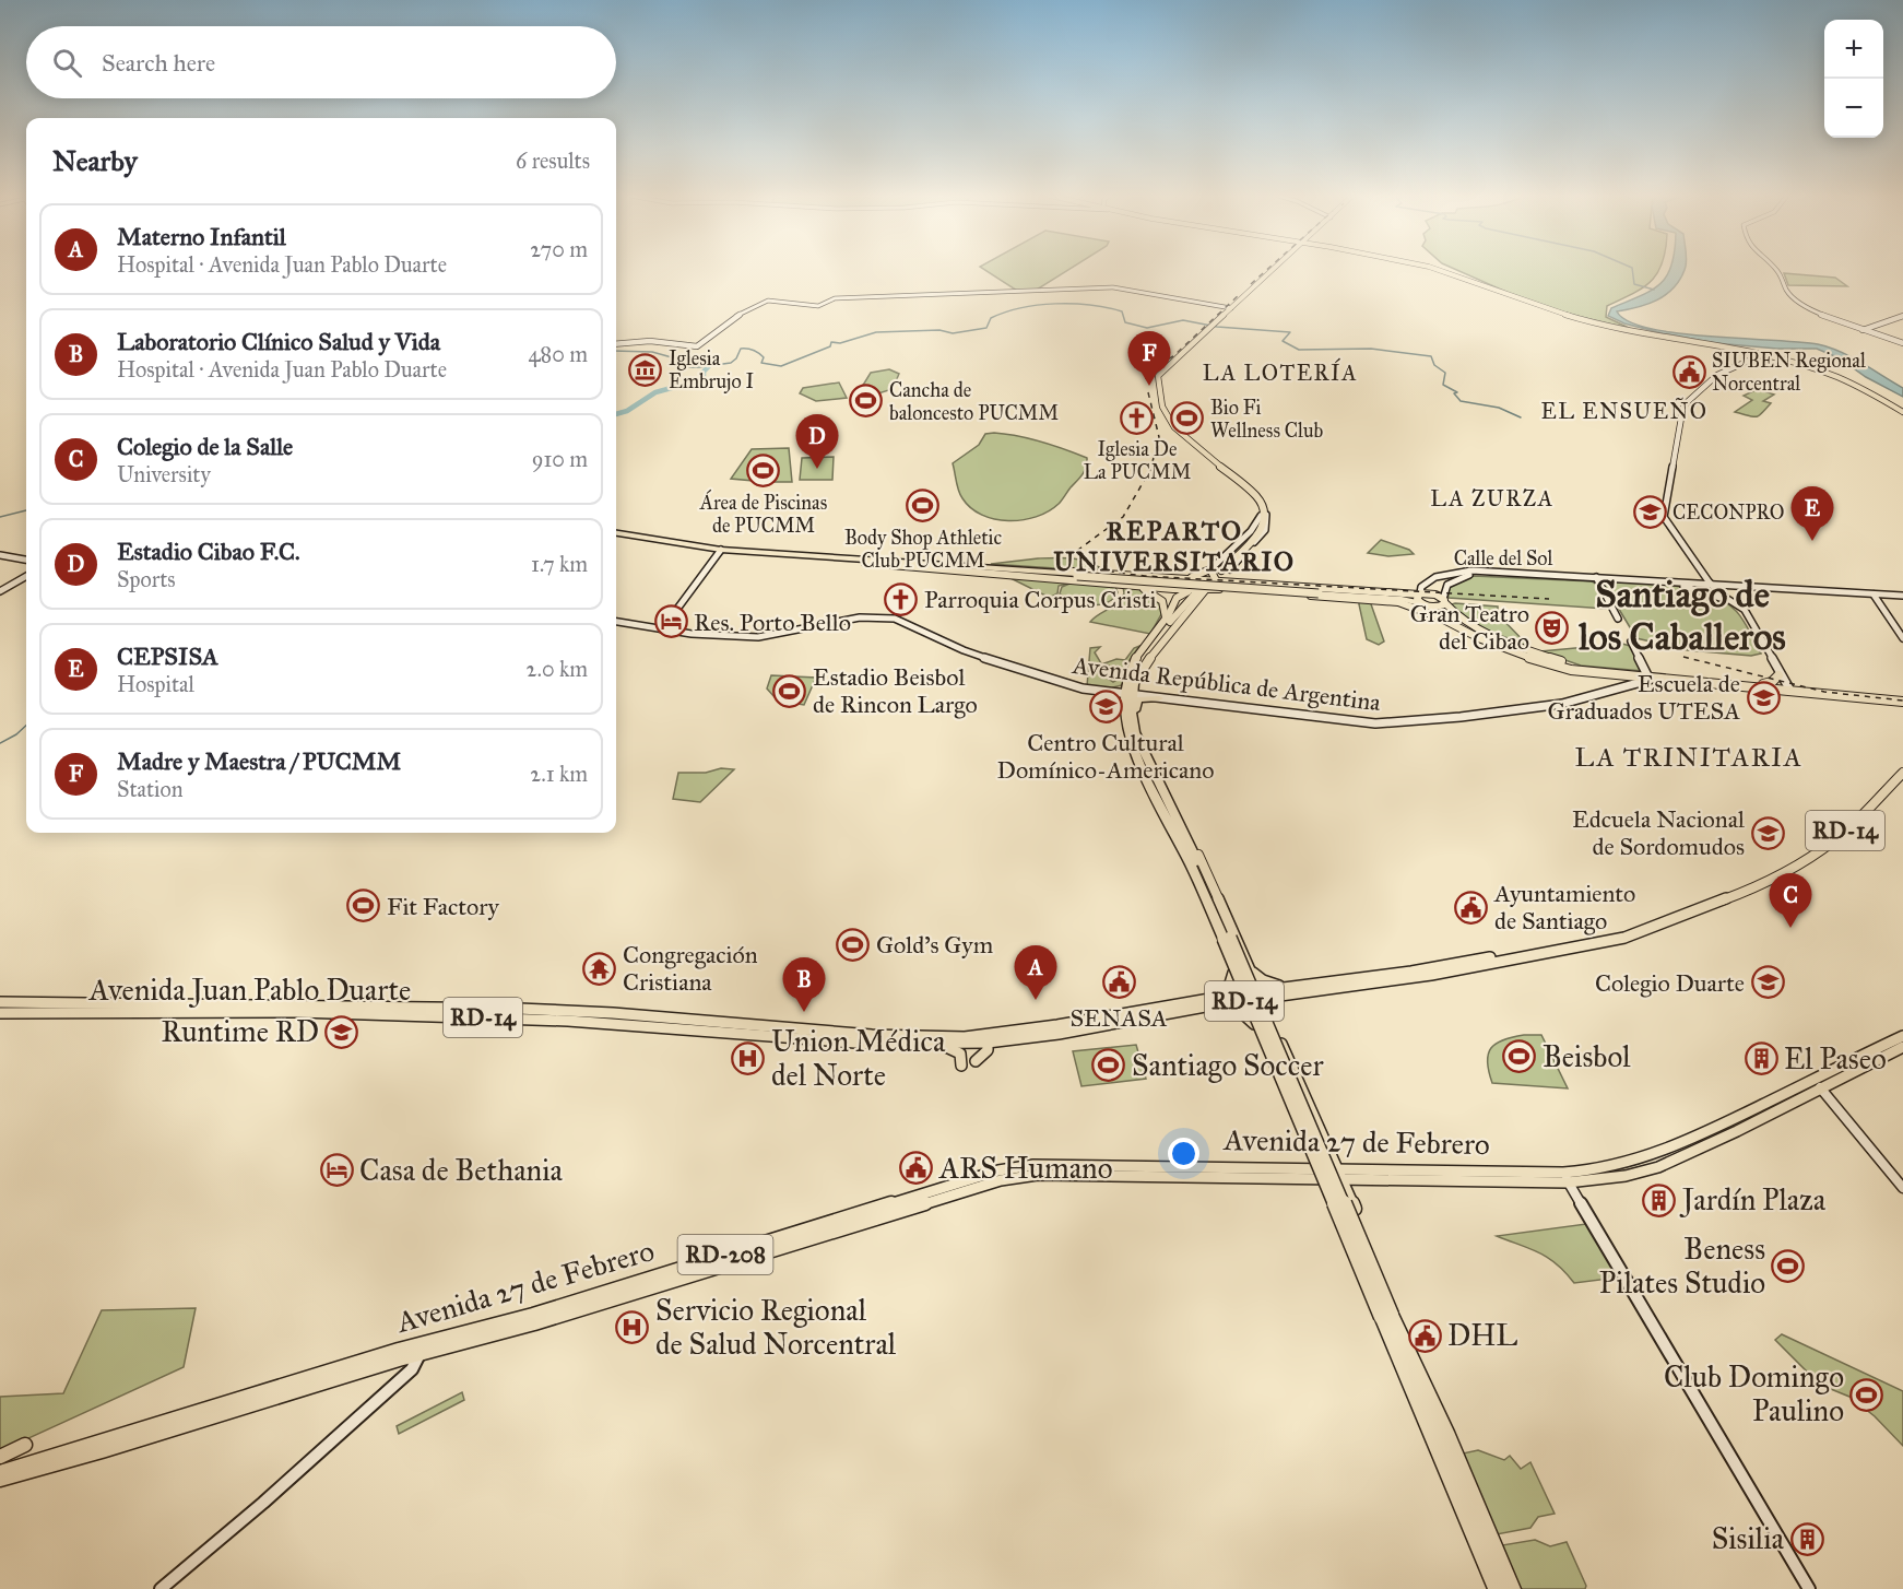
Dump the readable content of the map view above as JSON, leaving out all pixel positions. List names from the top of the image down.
{
  "streets": {
    "main road": [
      "Calle del Sol",
      "Avenida República de Argentina",
      "RD-14",
      "Avenida Juan Pablo Duarte",
      "Avenida 27 de Febrero",
      "RD-208"
    ]
  },
  "districts": [
    "LA LOTERÍA",
    "EL ENSUEÑO",
    "LA ZURZA",
    "REPARTO UNIVERSITARIO",
    "Santiago de los Caballeros",
    "LA TRINITARIA"
  ],
  "places": {
    "museum": ["Iglesia Embrujo I"],
    "public building": [
      "SIUBEN Regional Norcentral",
      "Ayuntamiento de Santiago",
      "SENASA",
      "ARS Humano",
      "DHL"
    ],
    "sports": [
      "Cancha de baloncesto PUCMM",
      "Bio Fi Wellness Club",
      "Área de Piscinas de PUCMM",
      "Body Shop Athletic Club PUCMM",
      "Estadio Beisbol de Rincon Largo",
      "Fit Factory",
      "Gold's Gym",
      "Beisbol",
      "Santiago Soccer",
      "Beness Pilates Studio",
      "Club Domingo Paulino"
    ],
    "church": ["Iglesia De La PUCMM", "Parroquia Corpus Cristi"],
    "school or university": [
      "CECONPRO",
      "Escuela de Graduados UTESA",
      "Centro Cultural Domínico-Americano",
      "Edcuela Nacional de Sordomudos",
      "Colegio Duarte",
      "Runtime RD"
    ],
    "hotel": ["Res. Porto Bello", "Casa de Bethania"],
    "theatre": ["Gran Teatro del Cibao"],
    "temple": ["Congregación Cristiana"],
    "hospital": ["Union Médica del Norte", "Servicio Regional de Salud Norcentral"],
    "building": ["El Paseo", "Jardín Plaza", "Sisilia"]
  },
  "page": {
    "map_buttons": ["+", "−"],
    "search": "Search here",
    "heading": ["Nearby", "6 results"],
    "list": [
      {
        "mark": "A",
        "name": "Materno Infantil",
        "note": "Hospital · Avenida Juan Pablo Duarte",
        "value": "270 m"
      },
      {
        "mark": "B",
        "name": "Laboratorio Clínico Salud y Vida",
        "note": "Hospital · Avenida Juan Pablo Duarte",
        "value": "480 m"
      },
      {
        "mark": "C",
        "name": "Colegio de la Salle",
        "note": "University",
        "value": "910 m"
      },
      {
        "mark": "D",
        "name": "Estadio Cibao F.C.",
        "note": "Sports",
        "value": "1.7 km"
      },
      {
        "mark": "E",
        "name": "CEPSISA",
        "note": "Hospital",
        "value": "2.0 km"
      },
      {
        "mark": "F",
        "name": "Madre y Maestra / PUCMM",
        "note": "Station",
        "value": "2.1 km"
      }
    ],
    "pins": [
      "F",
      "D",
      "E",
      "C",
      "A",
      "B"
    ]
  }
}
